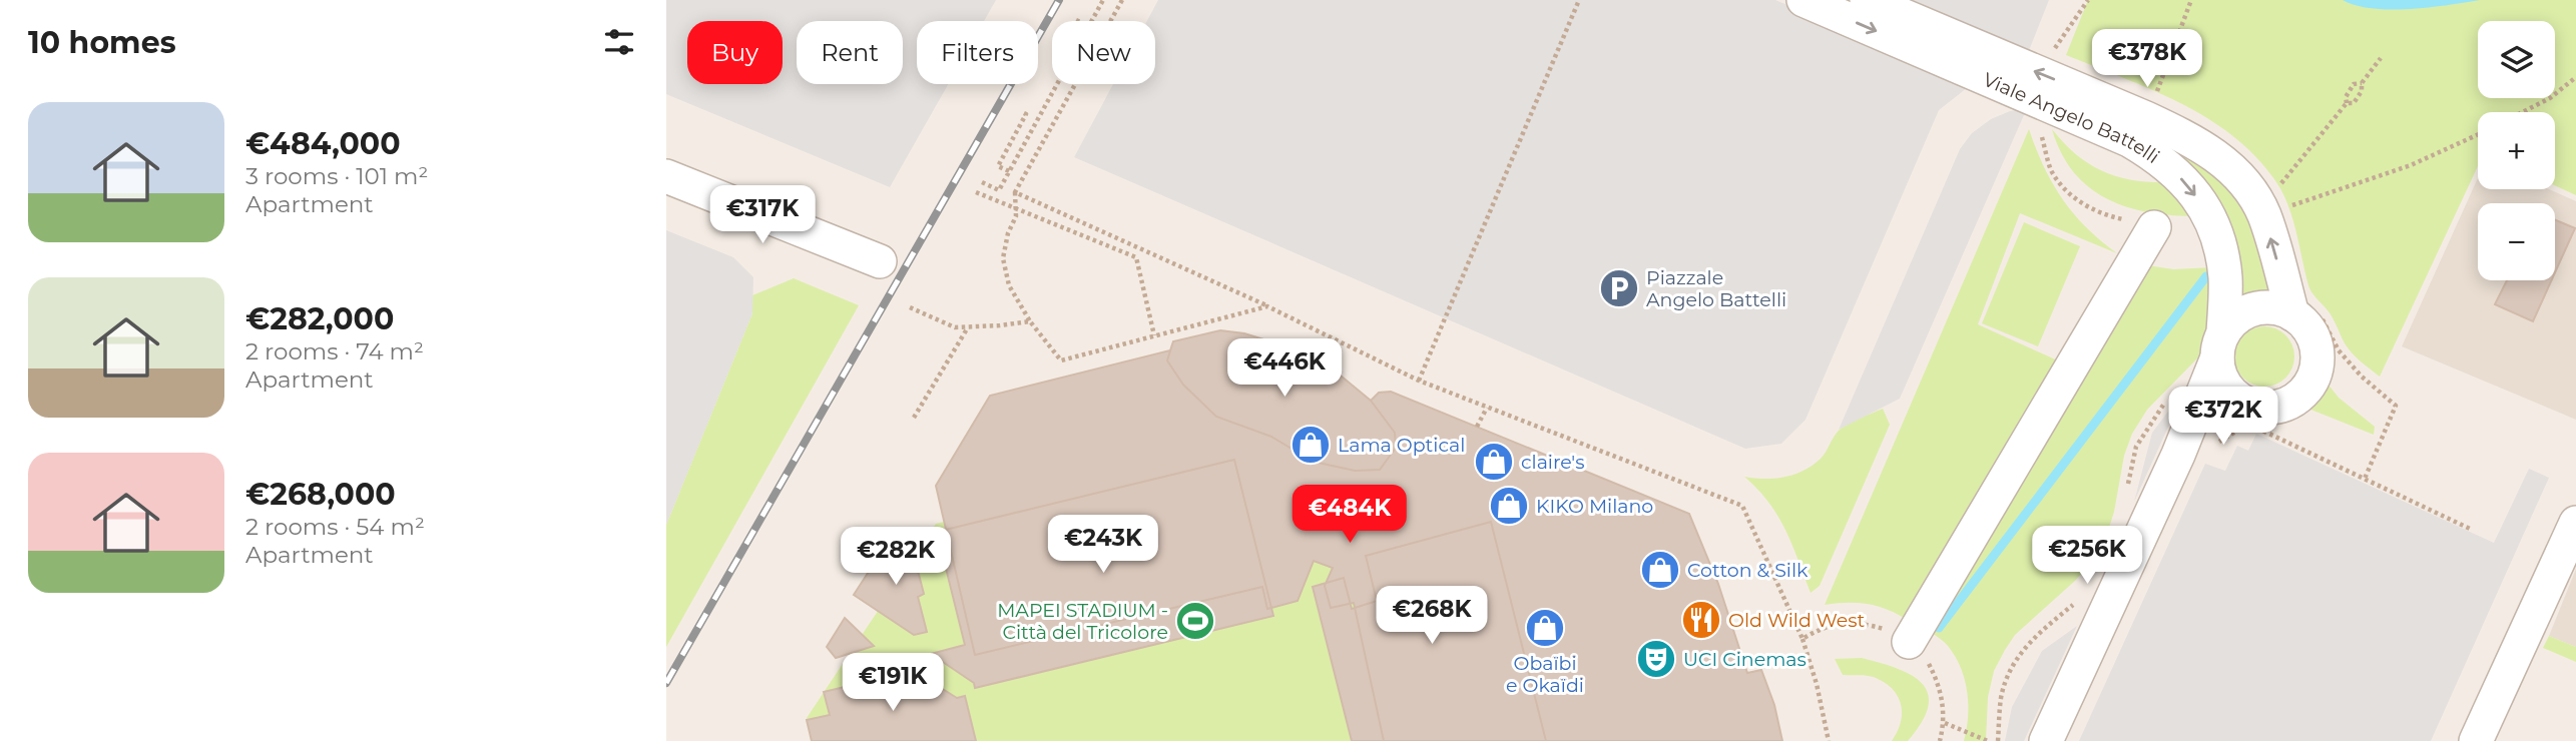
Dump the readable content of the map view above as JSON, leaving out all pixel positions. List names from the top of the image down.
{
  "streets": {
    "street": ["Viale Angelo Battelli"]
  },
  "places": {
    "parking": ["Piazzale Angelo Battelli"],
    "shop": [
      "Lama Optical",
      "claire's",
      "KIKO Milano",
      "Cotton & Silk",
      "Obaïbi e Okaïdi"
    ],
    "restaurant": ["Old Wild West"],
    "sports": ["MAPEI STADIUM - Città del Tricolore"],
    "theatre": ["UCI Cinemas"]
  },
  "page": {
    "heading": "10 homes",
    "map_buttons": ["+", "−"],
    "chip": [
      "Buy",
      "Rent",
      "Filters",
      "New"
    ],
    "price": [
      "€378K",
      "€317K",
      "€446K",
      "€372K",
      "€484K",
      "€243K",
      "€256K",
      "€282K",
      "€268K",
      "€191K"
    ],
    "list": [
      {
        "name": "€484,000",
        "note": "3 rooms · 101 m² · Apartment"
      },
      {
        "name": "€282,000",
        "note": "2 rooms · 74 m² · Apartment"
      },
      {
        "name": "€268,000",
        "note": "2 rooms · 54 m² · Apartment"
      }
    ]
  }
}
